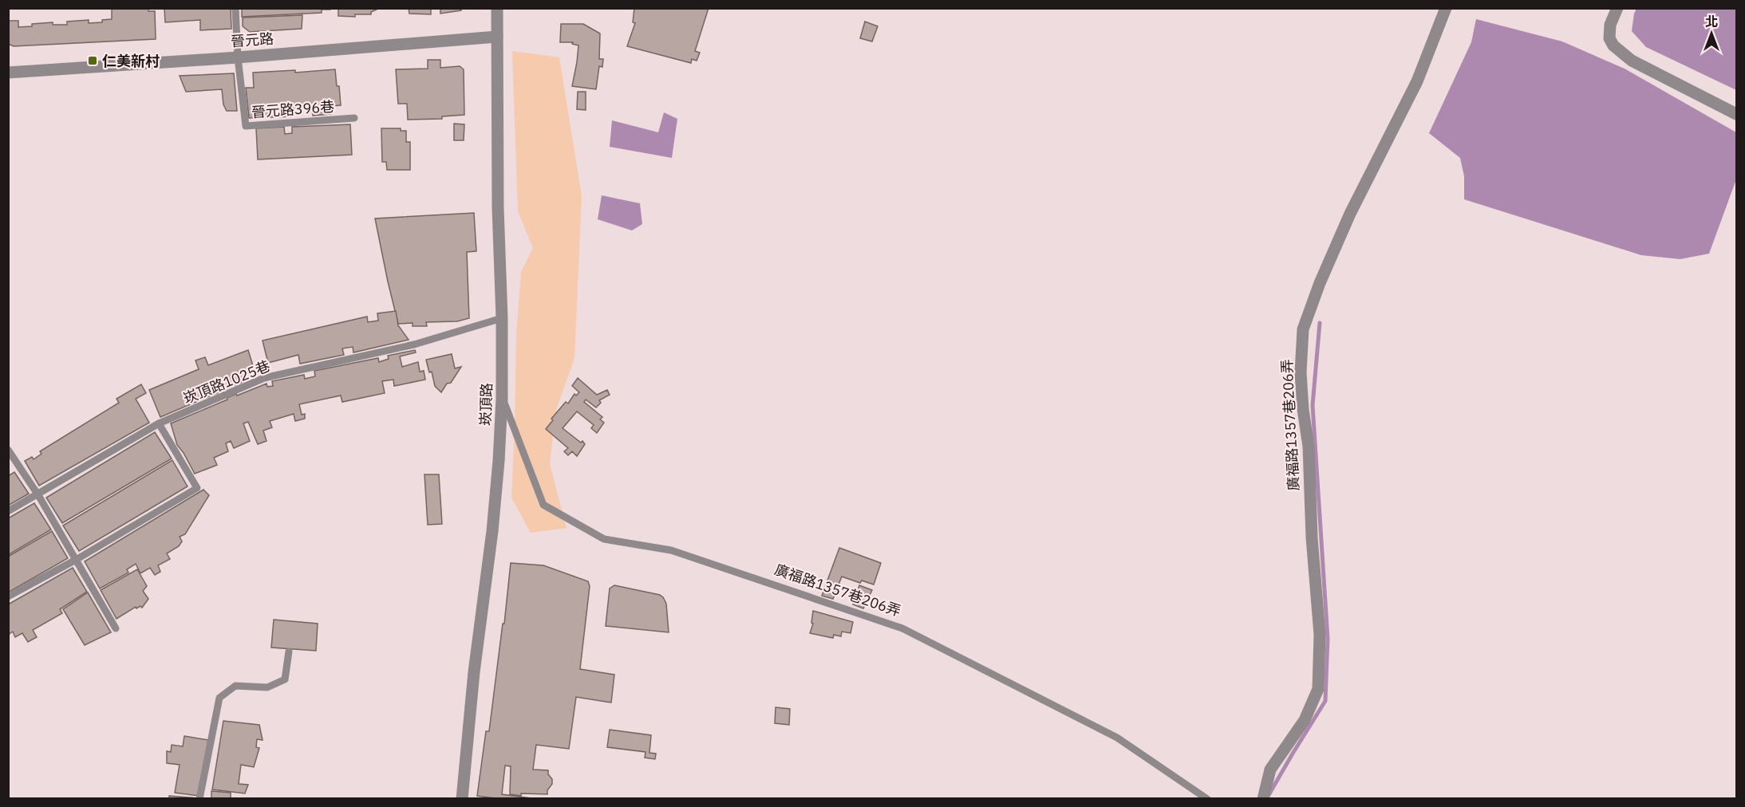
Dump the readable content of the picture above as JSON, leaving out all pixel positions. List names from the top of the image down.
{
  "streets": {
    "street": ["晉元路", "崁頂路", "廣福路1357巷206弄"],
    "lane": ["晉元路396巷", "崁頂路1025巷"]
  },
  "crossings": [
    ["晉元路", "晉元路396巷"],
    ["晉元路", "崁頂路"],
    ["崁頂路1025巷", "崁頂路"],
    ["崁頂路", "廣福路1357巷206弄"]
  ],
  "places": {
    "transit": ["仁美新村"]
  },
  "north": "top"
}
